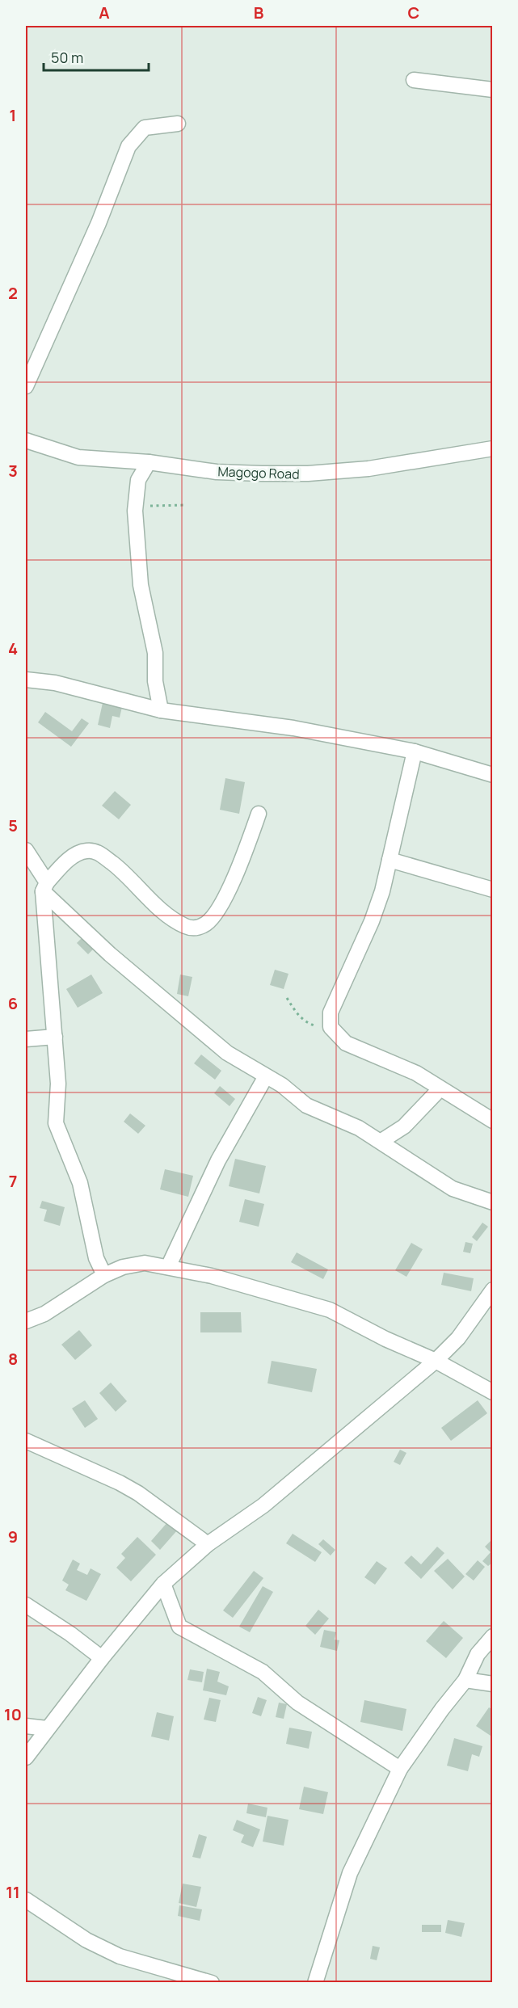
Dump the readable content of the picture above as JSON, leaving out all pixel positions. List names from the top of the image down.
{
  "streets": {
    "street": ["Magogo Road"]
  },
  "scale_bar": "50 m",
  "grid": {
    "columns": ["A", "B", "C"],
    "rows": [
      "1",
      "2",
      "3",
      "4",
      "5",
      "6",
      "7",
      "8",
      "9",
      "10",
      "11"
    ]
  }
}
